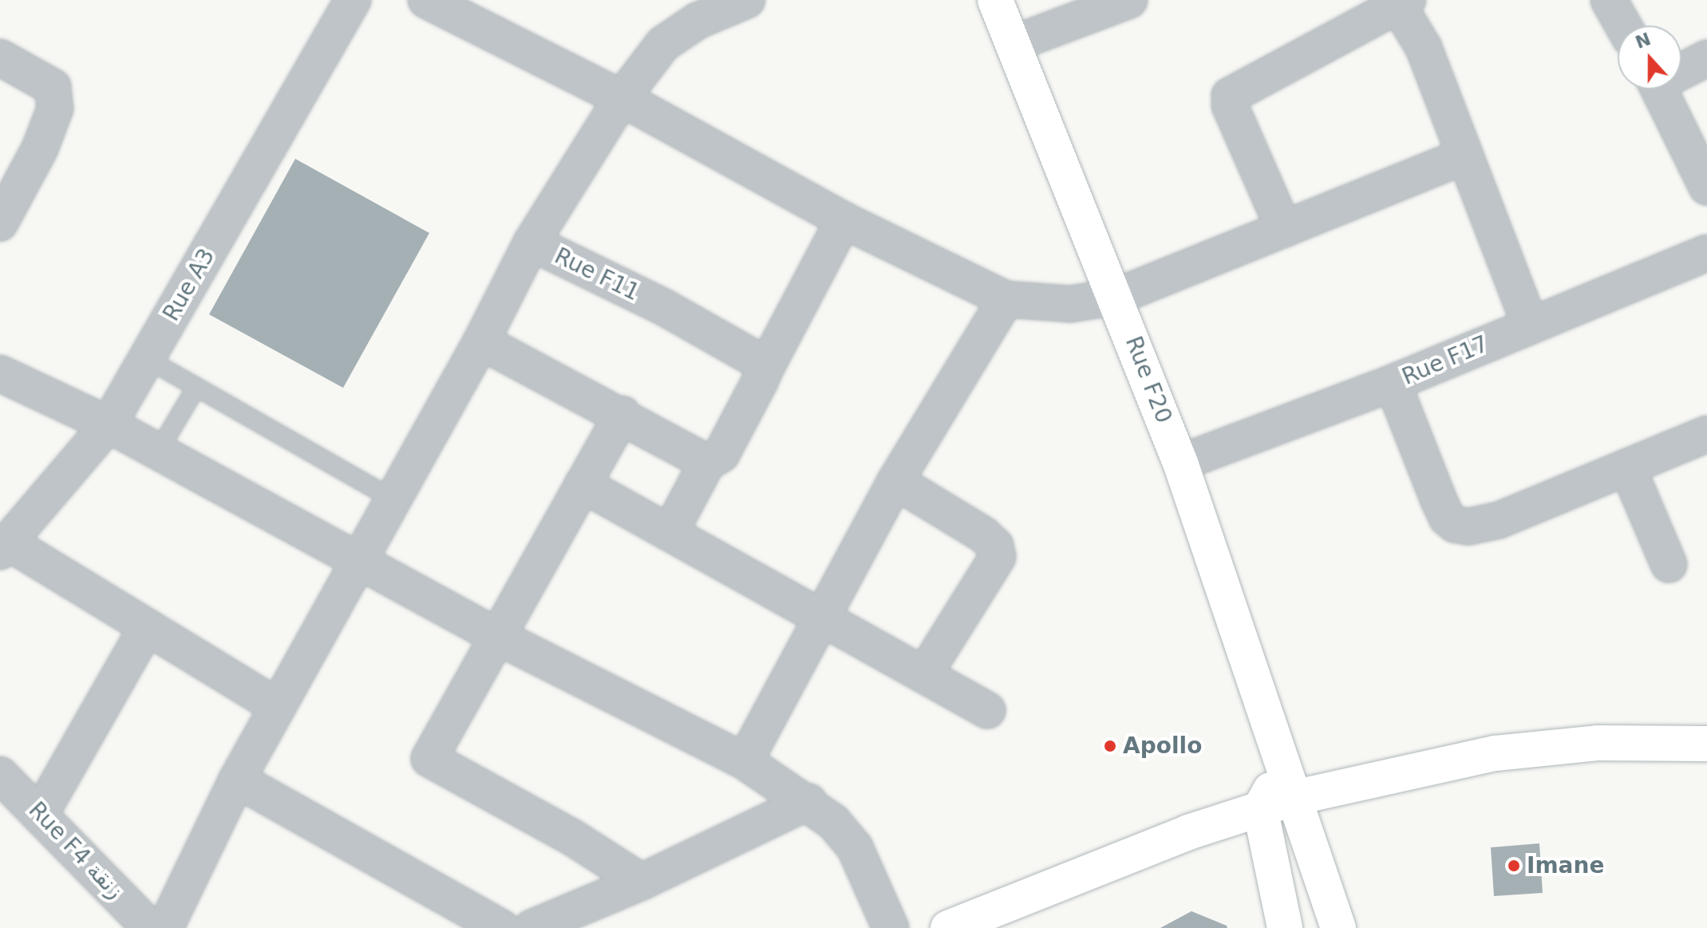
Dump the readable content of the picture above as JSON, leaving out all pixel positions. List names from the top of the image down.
{
  "streets": {
    "street": [
      "Rue F11",
      "Rue A3",
      "Rue F17",
      "Rue F20",
      "Rue F4 زنقة"
    ]
  },
  "crossings": [
    ["Rue F17", "Rue F20"]
  ],
  "places": ["Apollo", "Imane"],
  "north": "top"
}
